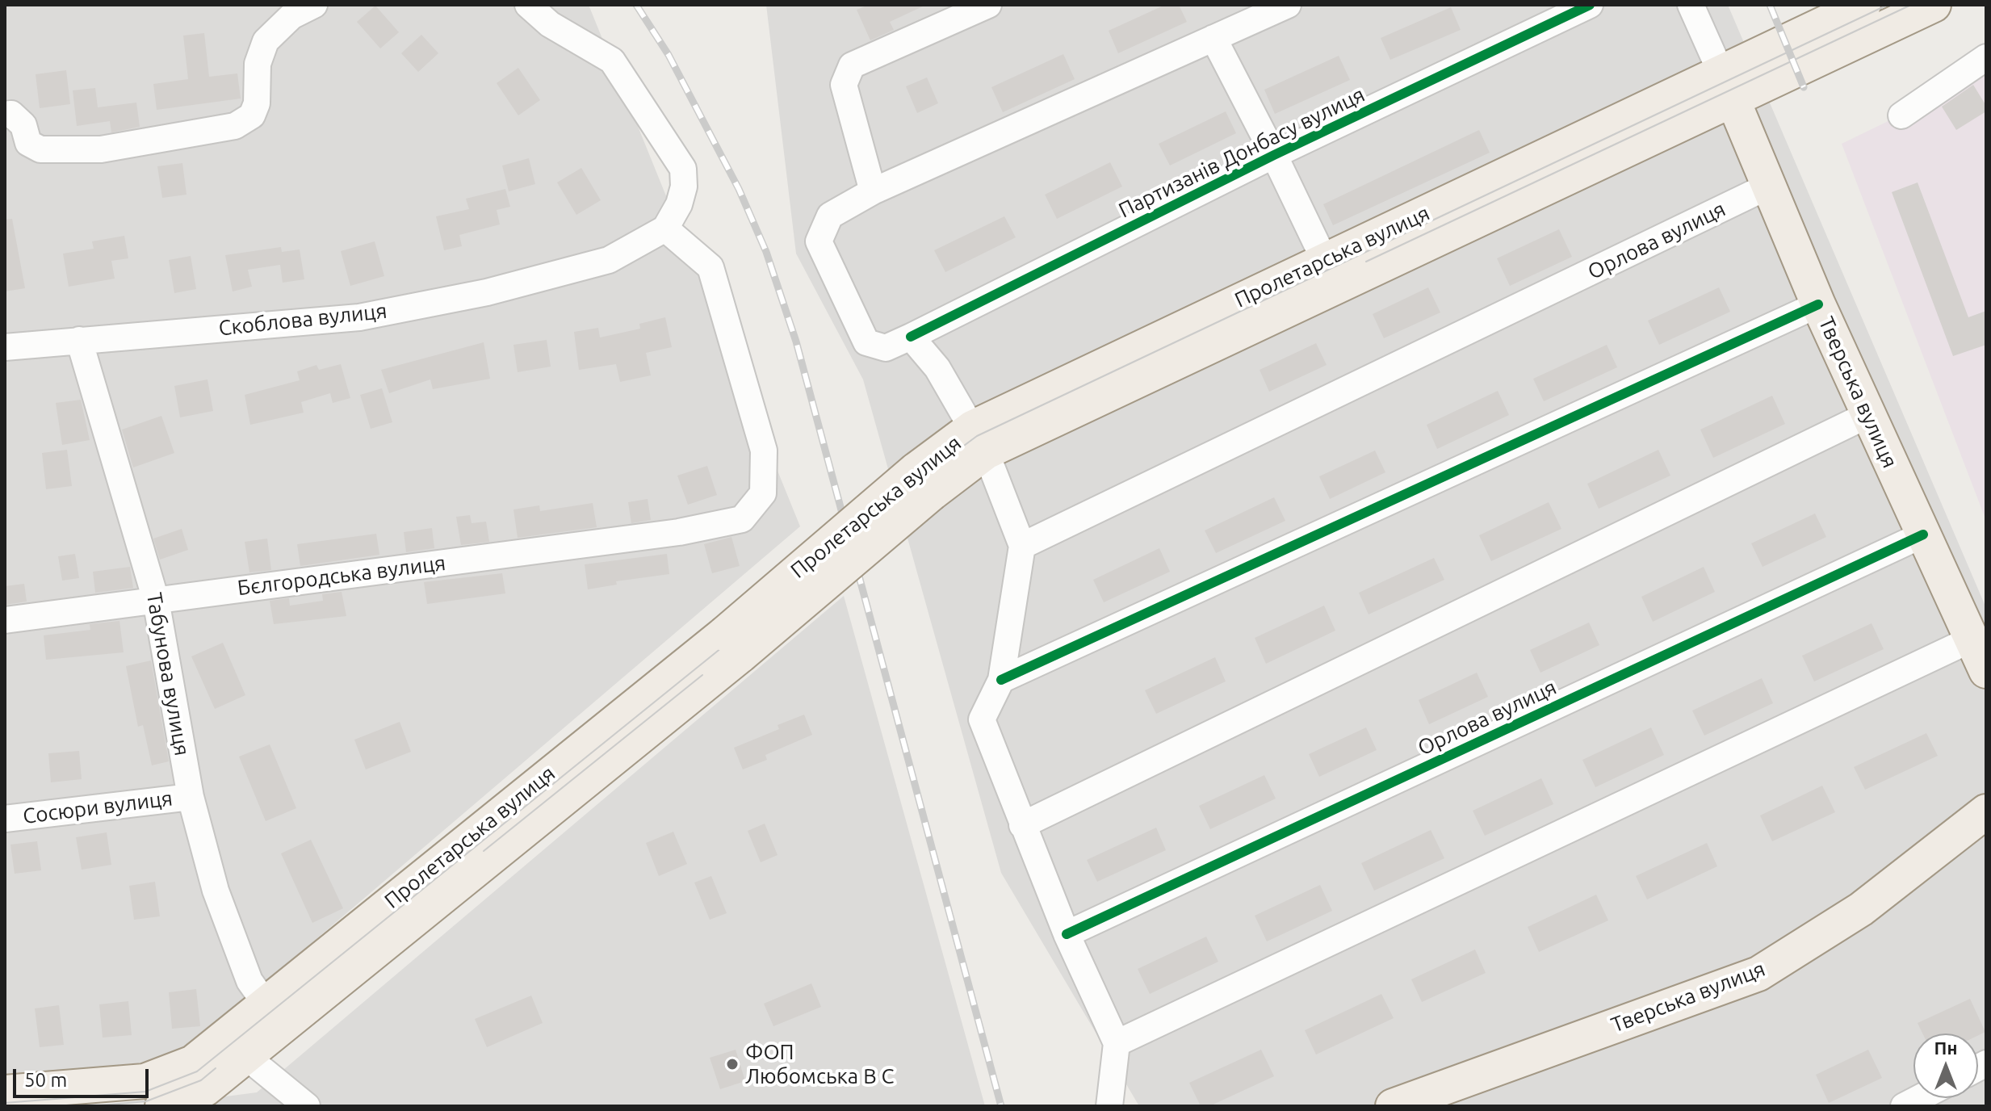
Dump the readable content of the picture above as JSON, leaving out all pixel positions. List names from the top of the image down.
{
  "streets": {
    "main road": ["Пролетарська вулиця", "Тверська вулиця"],
    "street": [
      "Партизанів Донбасу вулиця",
      "Орлова вулиця",
      "Скоблова вулиця",
      "Бєлгородська вулиця",
      "Табунова вулиця",
      "Сосюри вулиця"
    ]
  },
  "crossings": [
    ["Орлова вулиця", "Тверська вулиця"],
    ["Пролетарська вулиця", "Тверська вулиця"],
    ["Пролетарська вулиця", "Табунова вулиця"],
    ["Скоблова вулиця", "Бєлгородська вулиця"],
    ["Скоблова вулиця", "Табунова вулиця"],
    ["Бєлгородська вулиця", "Табунова вулиця"],
    ["Табунова вулиця", "Сосюри вулиця"]
  ],
  "places": ["ФОП Любомська В С"],
  "scale_bar": "50 m",
  "north": "top"
}
